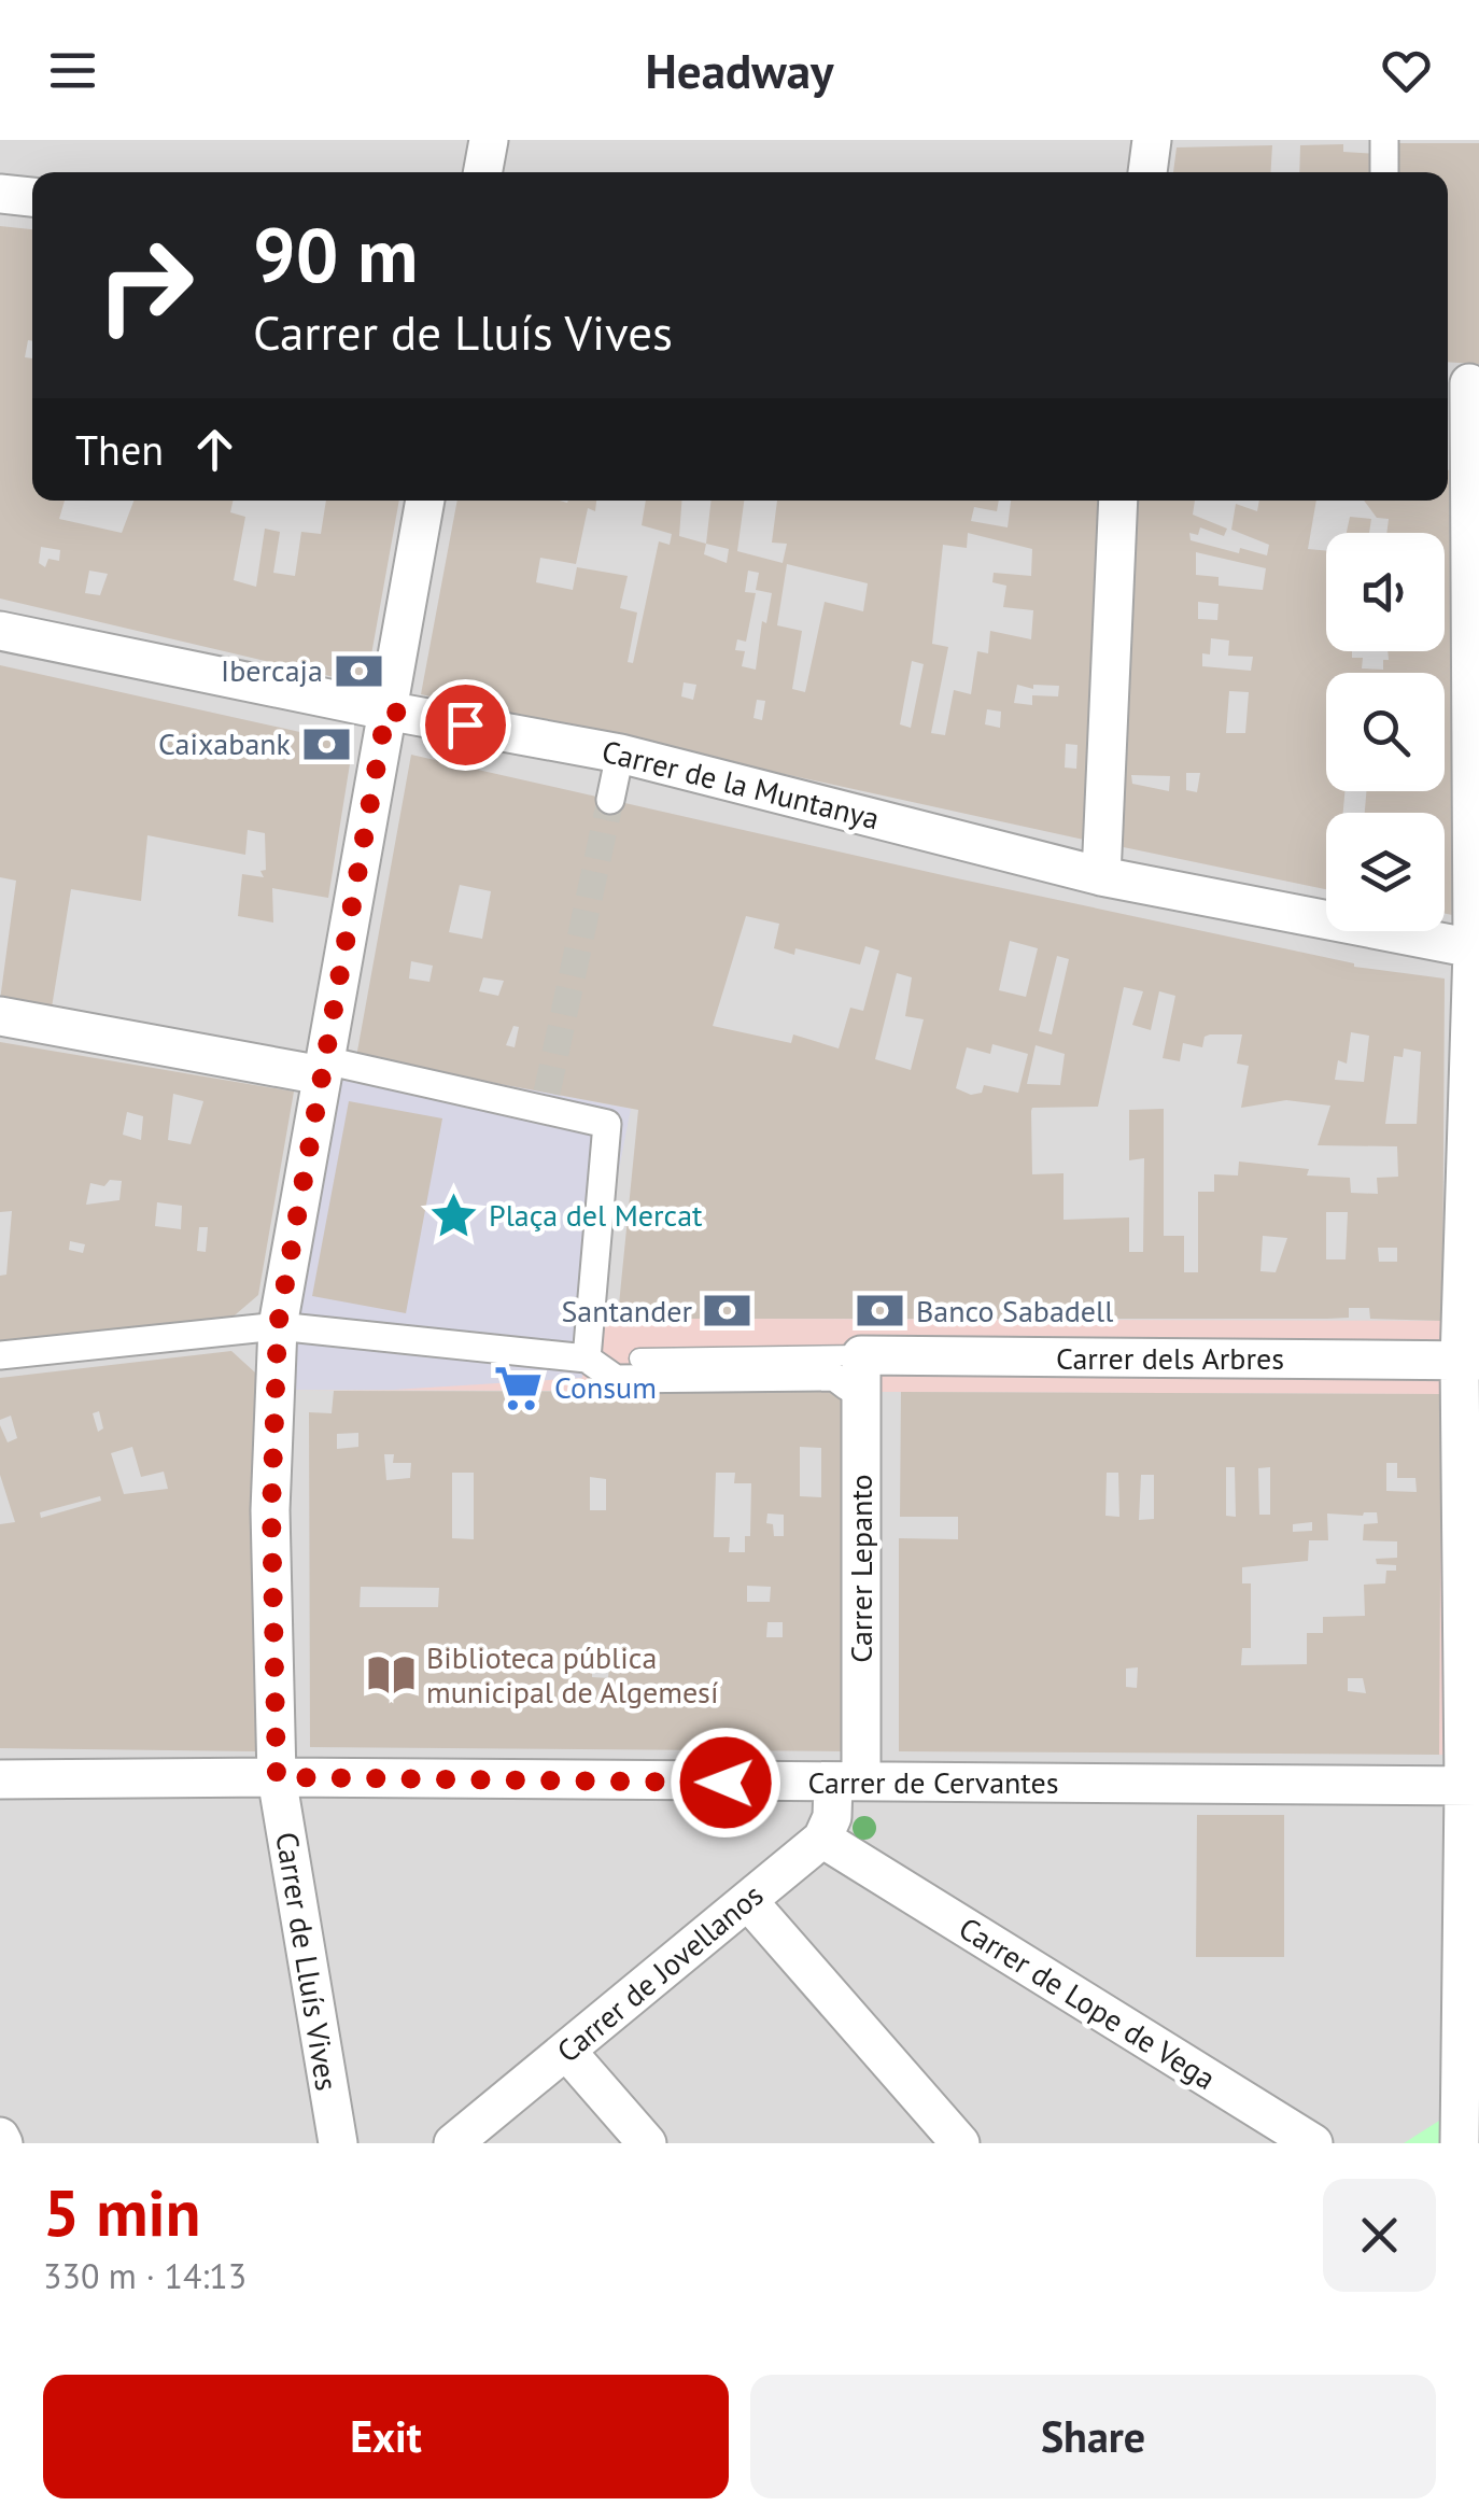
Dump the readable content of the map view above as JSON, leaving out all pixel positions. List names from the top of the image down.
{
  "streets": {
    "street": [
      "Carrer de la Muntanya",
      "Carrer dels Arbres",
      "Carrer Lepanto",
      "Carrer de Cervantes",
      "Carrer de Lluís Vives",
      "Carrer de Jovellanos",
      "Carrer de Lope de Vega"
    ]
  },
  "crossings": [
    ["Carrer dels Arbres", "Carrer Lepanto"],
    ["Carrer Lepanto", "Carrer de Cervantes"],
    ["Carrer de Cervantes", "Carrer de Lluís Vives"],
    ["Carrer de Jovellanos", "Carrer de Lope de Vega"]
  ],
  "places": {
    "bank": [
      "Ibercaja",
      "Caixabank",
      "Santander",
      "Banco Sabadell"
    ],
    "place": ["Plaça del Mercat"],
    "supermarket": ["Consum"],
    "library": ["Biblioteca pública municipal de Algemesí"]
  },
  "page": {
    "header": "Headway",
    "turn": ["90 m", "Carrer de Lluís Vives"],
    "then": "Then",
    "heading": ["5 min", "330 m · 14:13"],
    "buttons": ["Exit", "Share"]
  }
}
